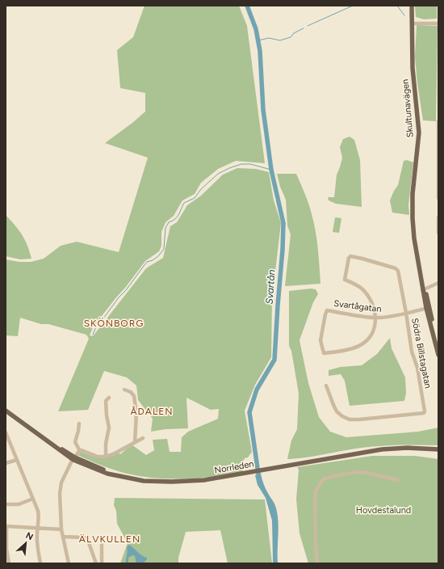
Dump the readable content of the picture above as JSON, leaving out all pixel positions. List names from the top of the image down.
{
  "streets": {
    "main road": ["Skultunavägen", "Norrleden"],
    "street": ["Svartågatan", "Södra Billstagatan"]
  },
  "crossings": [
    ["Skultunavägen", "Svartågatan"],
    ["Svartågatan", "Södra Billstagatan"]
  ],
  "districts": ["SKÖNBORG", "ÅDALEN", "ÄLVKULLEN"],
  "water": ["Svartån"],
  "parks": ["Hovdestalund"],
  "north": "top right"
}
